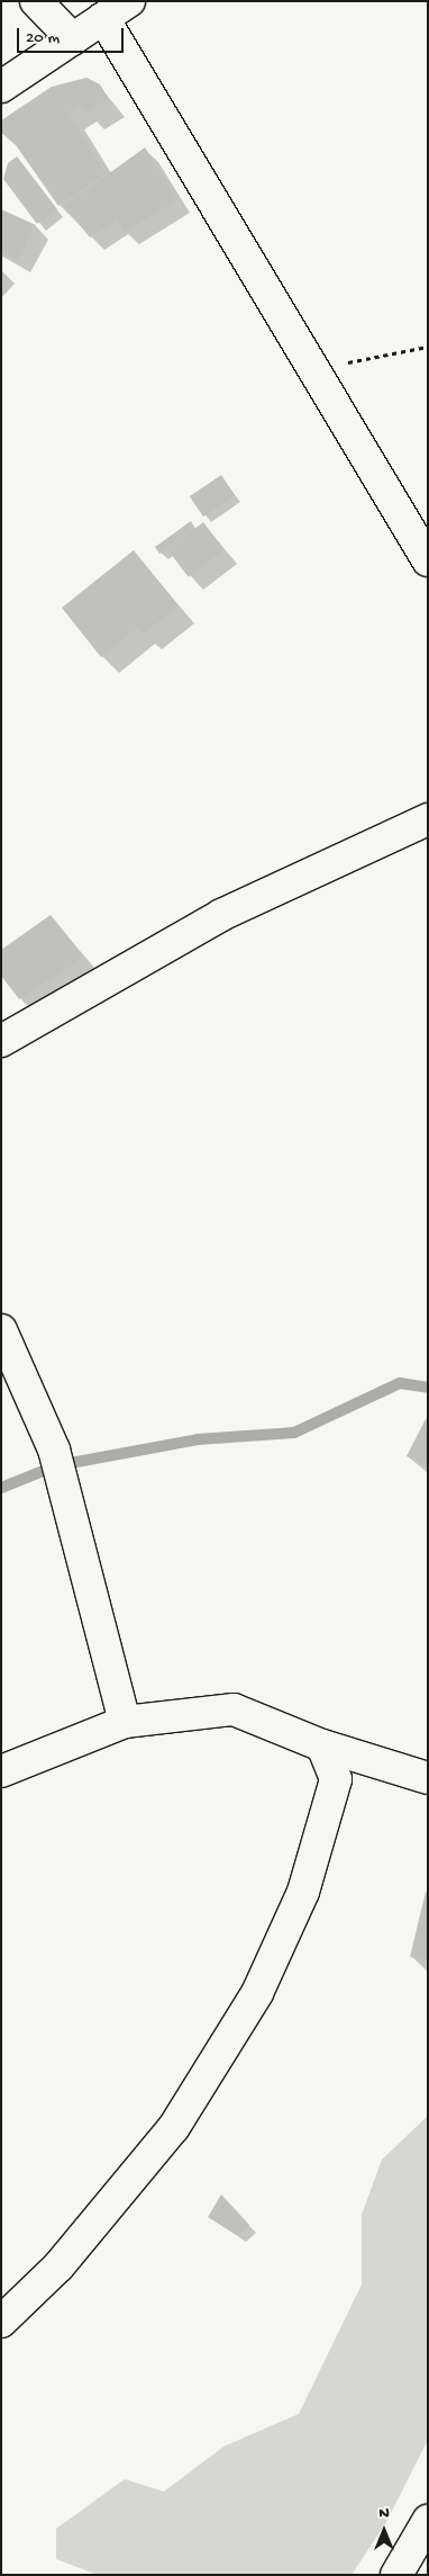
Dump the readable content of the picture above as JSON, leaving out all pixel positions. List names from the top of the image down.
{
  "scale_bar": "20 m",
  "north": "top"
}
